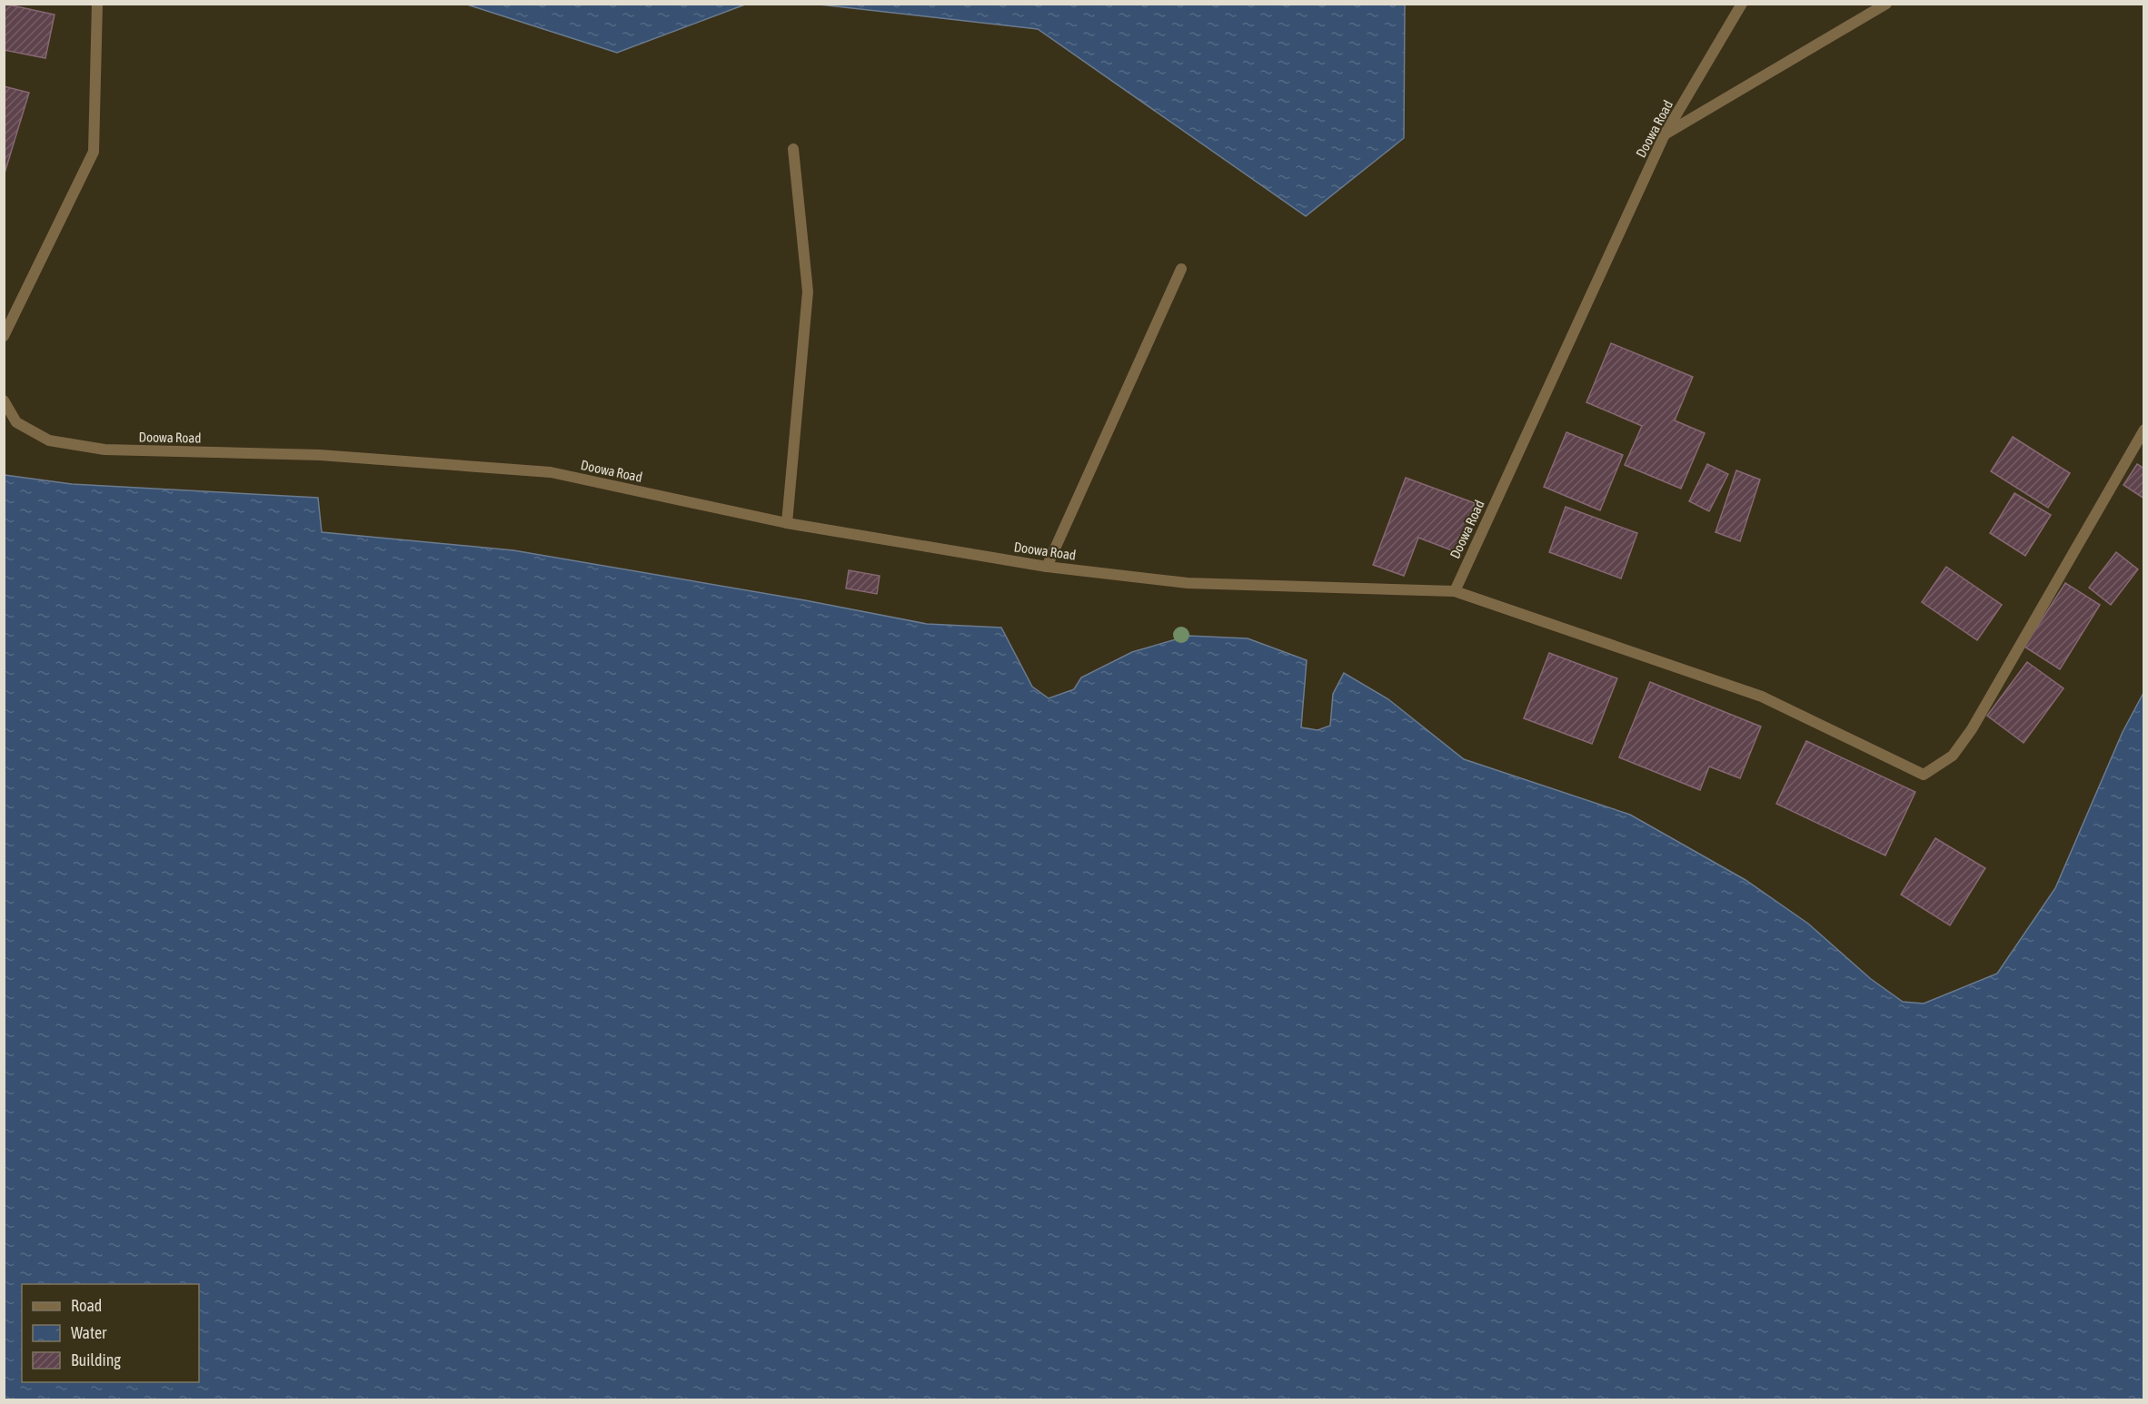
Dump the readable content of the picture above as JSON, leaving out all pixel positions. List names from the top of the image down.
{
  "streets": {
    "street": ["Doowa Road"]
  },
  "legend": ["Road", "Water", "Building"]
}
